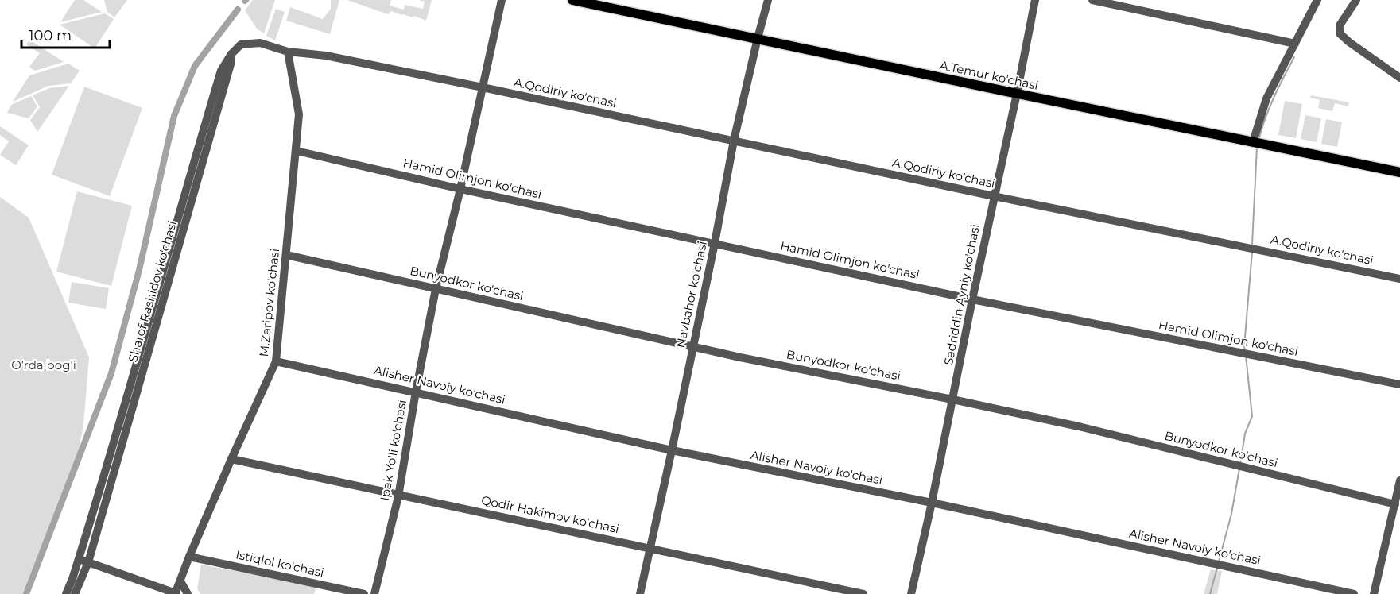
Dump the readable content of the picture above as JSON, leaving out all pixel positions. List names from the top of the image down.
{
  "streets": {
    "main road": ["A.Temur ko'chasi"],
    "street": [
      "A.Qodiriy ko'chasi",
      "Hamid Olimjon ko'chasi",
      "Bunyodkor ko'chasi",
      "Sharof Rashidov ko'chasi",
      "Navbahor ko'chasi",
      "Sadriddin Ayniy ko'chasi",
      "M.Zaripov ko'chasi",
      "Alisher Navoiy ko'chasi",
      "Ipak Yo'li ko'chasi",
      "Qodir Hakimov ko'chasi",
      "Istiqlol ko'chasi"
    ]
  },
  "crossings": [
    ["A.Temur ko'chasi", "Navbahor ko'chasi"],
    ["A.Temur ko'chasi", "Sadriddin Ayniy ko'chasi"],
    ["A.Qodiriy ko'chasi", "Navbahor ko'chasi"],
    ["A.Qodiriy ko'chasi", "Sadriddin Ayniy ko'chasi"],
    ["A.Qodiriy ko'chasi", "M.Zaripov ko'chasi"],
    ["A.Qodiriy ko'chasi", "Ipak Yo'li ko'chasi"],
    ["Hamid Olimjon ko'chasi", "Navbahor ko'chasi"],
    ["Hamid Olimjon ko'chasi", "Sadriddin Ayniy ko'chasi"],
    ["Hamid Olimjon ko'chasi", "M.Zaripov ko'chasi"],
    ["Hamid Olimjon ko'chasi", "Ipak Yo'li ko'chasi"],
    ["Bunyodkor ko'chasi", "Navbahor ko'chasi"],
    ["Bunyodkor ko'chasi", "Sadriddin Ayniy ko'chasi"],
    ["Bunyodkor ko'chasi", "M.Zaripov ko'chasi"],
    ["Bunyodkor ko'chasi", "Ipak Yo'li ko'chasi"],
    ["Sharof Rashidov ko'chasi", "M.Zaripov ko'chasi"],
    ["Navbahor ko'chasi", "Alisher Navoiy ko'chasi"],
    ["Navbahor ko'chasi", "Qodir Hakimov ko'chasi"],
    ["Sadriddin Ayniy ko'chasi", "Alisher Navoiy ko'chasi"],
    ["M.Zaripov ko'chasi", "Alisher Navoiy ko'chasi"],
    ["M.Zaripov ko'chasi", "Qodir Hakimov ko'chasi"],
    ["M.Zaripov ko'chasi", "Istiqlol ko'chasi"],
    ["Alisher Navoiy ko'chasi", "Ipak Yo'li ko'chasi"],
    ["Ipak Yo'li ko'chasi", "Qodir Hakimov ko'chasi"]
  ],
  "parks": ["O’rda bog’i"],
  "scale_bar": "100 m"
}
